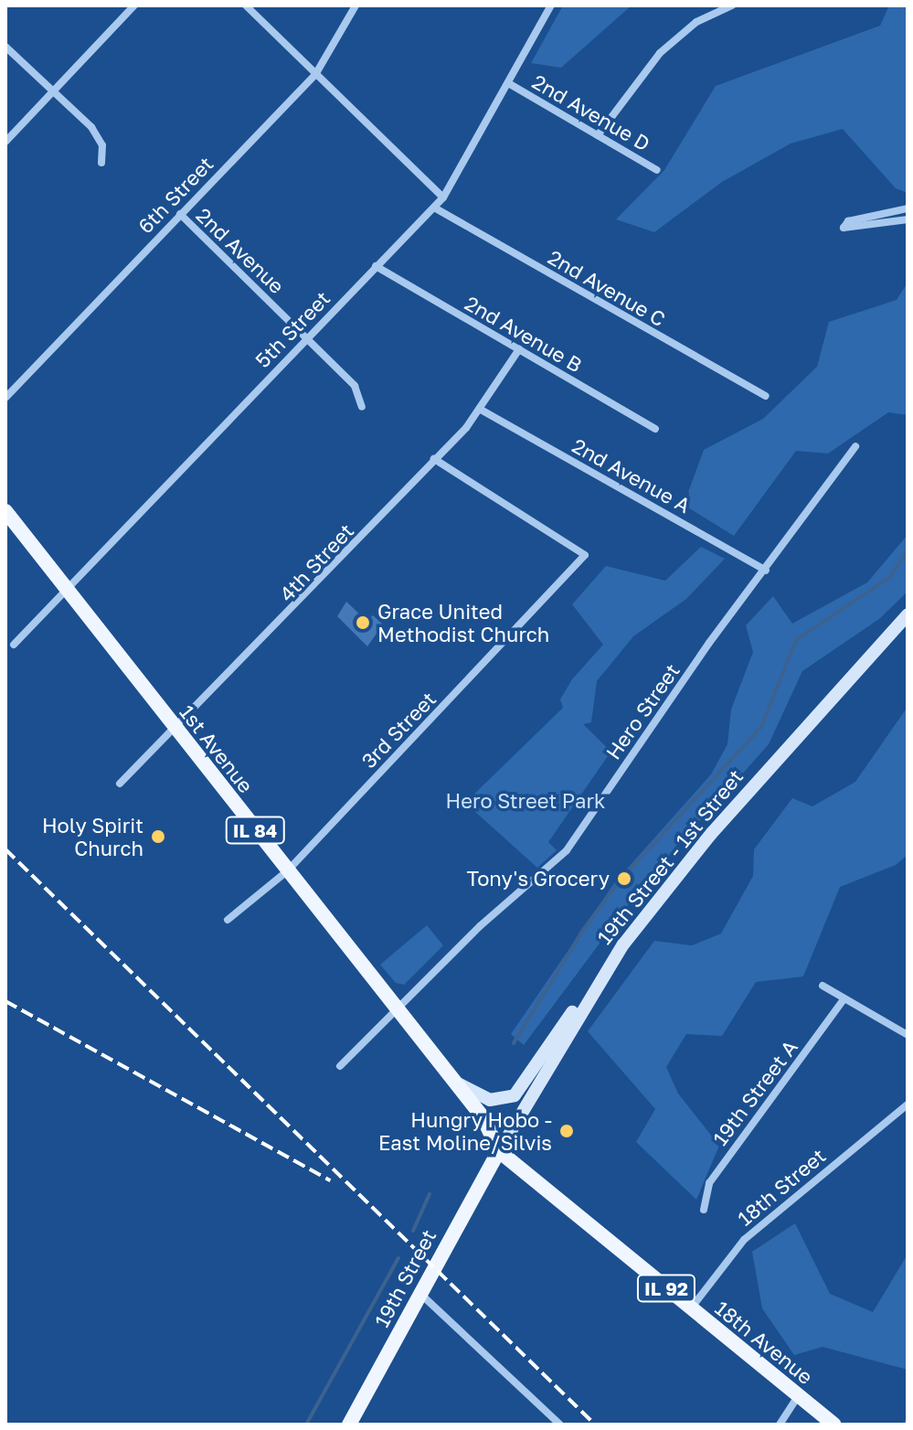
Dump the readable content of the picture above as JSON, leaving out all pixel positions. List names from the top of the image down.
{
  "streets": {
    "main road": [
      "1st Avenue",
      "IL 84",
      "19th Street - 1st Street",
      "19th Street",
      "IL 92",
      "18th Avenue"
    ],
    "street": [
      "2nd Avenue D",
      "6th Street",
      "2nd Avenue",
      "2nd Avenue C",
      "5th Street",
      "2nd Avenue B",
      "2nd Avenue A",
      "4th Street",
      "Hero Street",
      "3rd Street",
      "19th Street A",
      "18th Street"
    ]
  },
  "crossings": [
    ["2nd Avenue D", "5th Street"],
    ["6th Street", "2nd Avenue"],
    ["2nd Avenue", "5th Street"],
    ["2nd Avenue C", "5th Street"],
    ["5th Street", "2nd Avenue B"],
    ["5th Street", "1st Avenue"],
    ["2nd Avenue B", "4th Street"],
    ["2nd Avenue A", "4th Street"],
    ["2nd Avenue A", "Hero Street"],
    ["4th Street", "3rd Street"],
    ["4th Street", "1st Avenue"],
    ["Hero Street", "1st Avenue"],
    ["3rd Street", "1st Avenue"],
    ["1st Avenue", "19th Street - 1st Street"],
    ["1st Avenue", "19th Street"],
    ["1st Avenue", "18th Avenue"],
    ["19th Street - 1st Street", "19th Street"],
    ["19th Street - 1st Street", "18th Avenue"],
    ["18th Street", "18th Avenue"],
    ["19th Street", "18th Avenue"]
  ],
  "parks": ["Hero Street Park"],
  "places": [
    "Grace United Methodist Church",
    "Holy Spirit Church",
    "Tony's Grocery",
    "Hungry Hobo - East Moline/Silvis"
  ]
}
